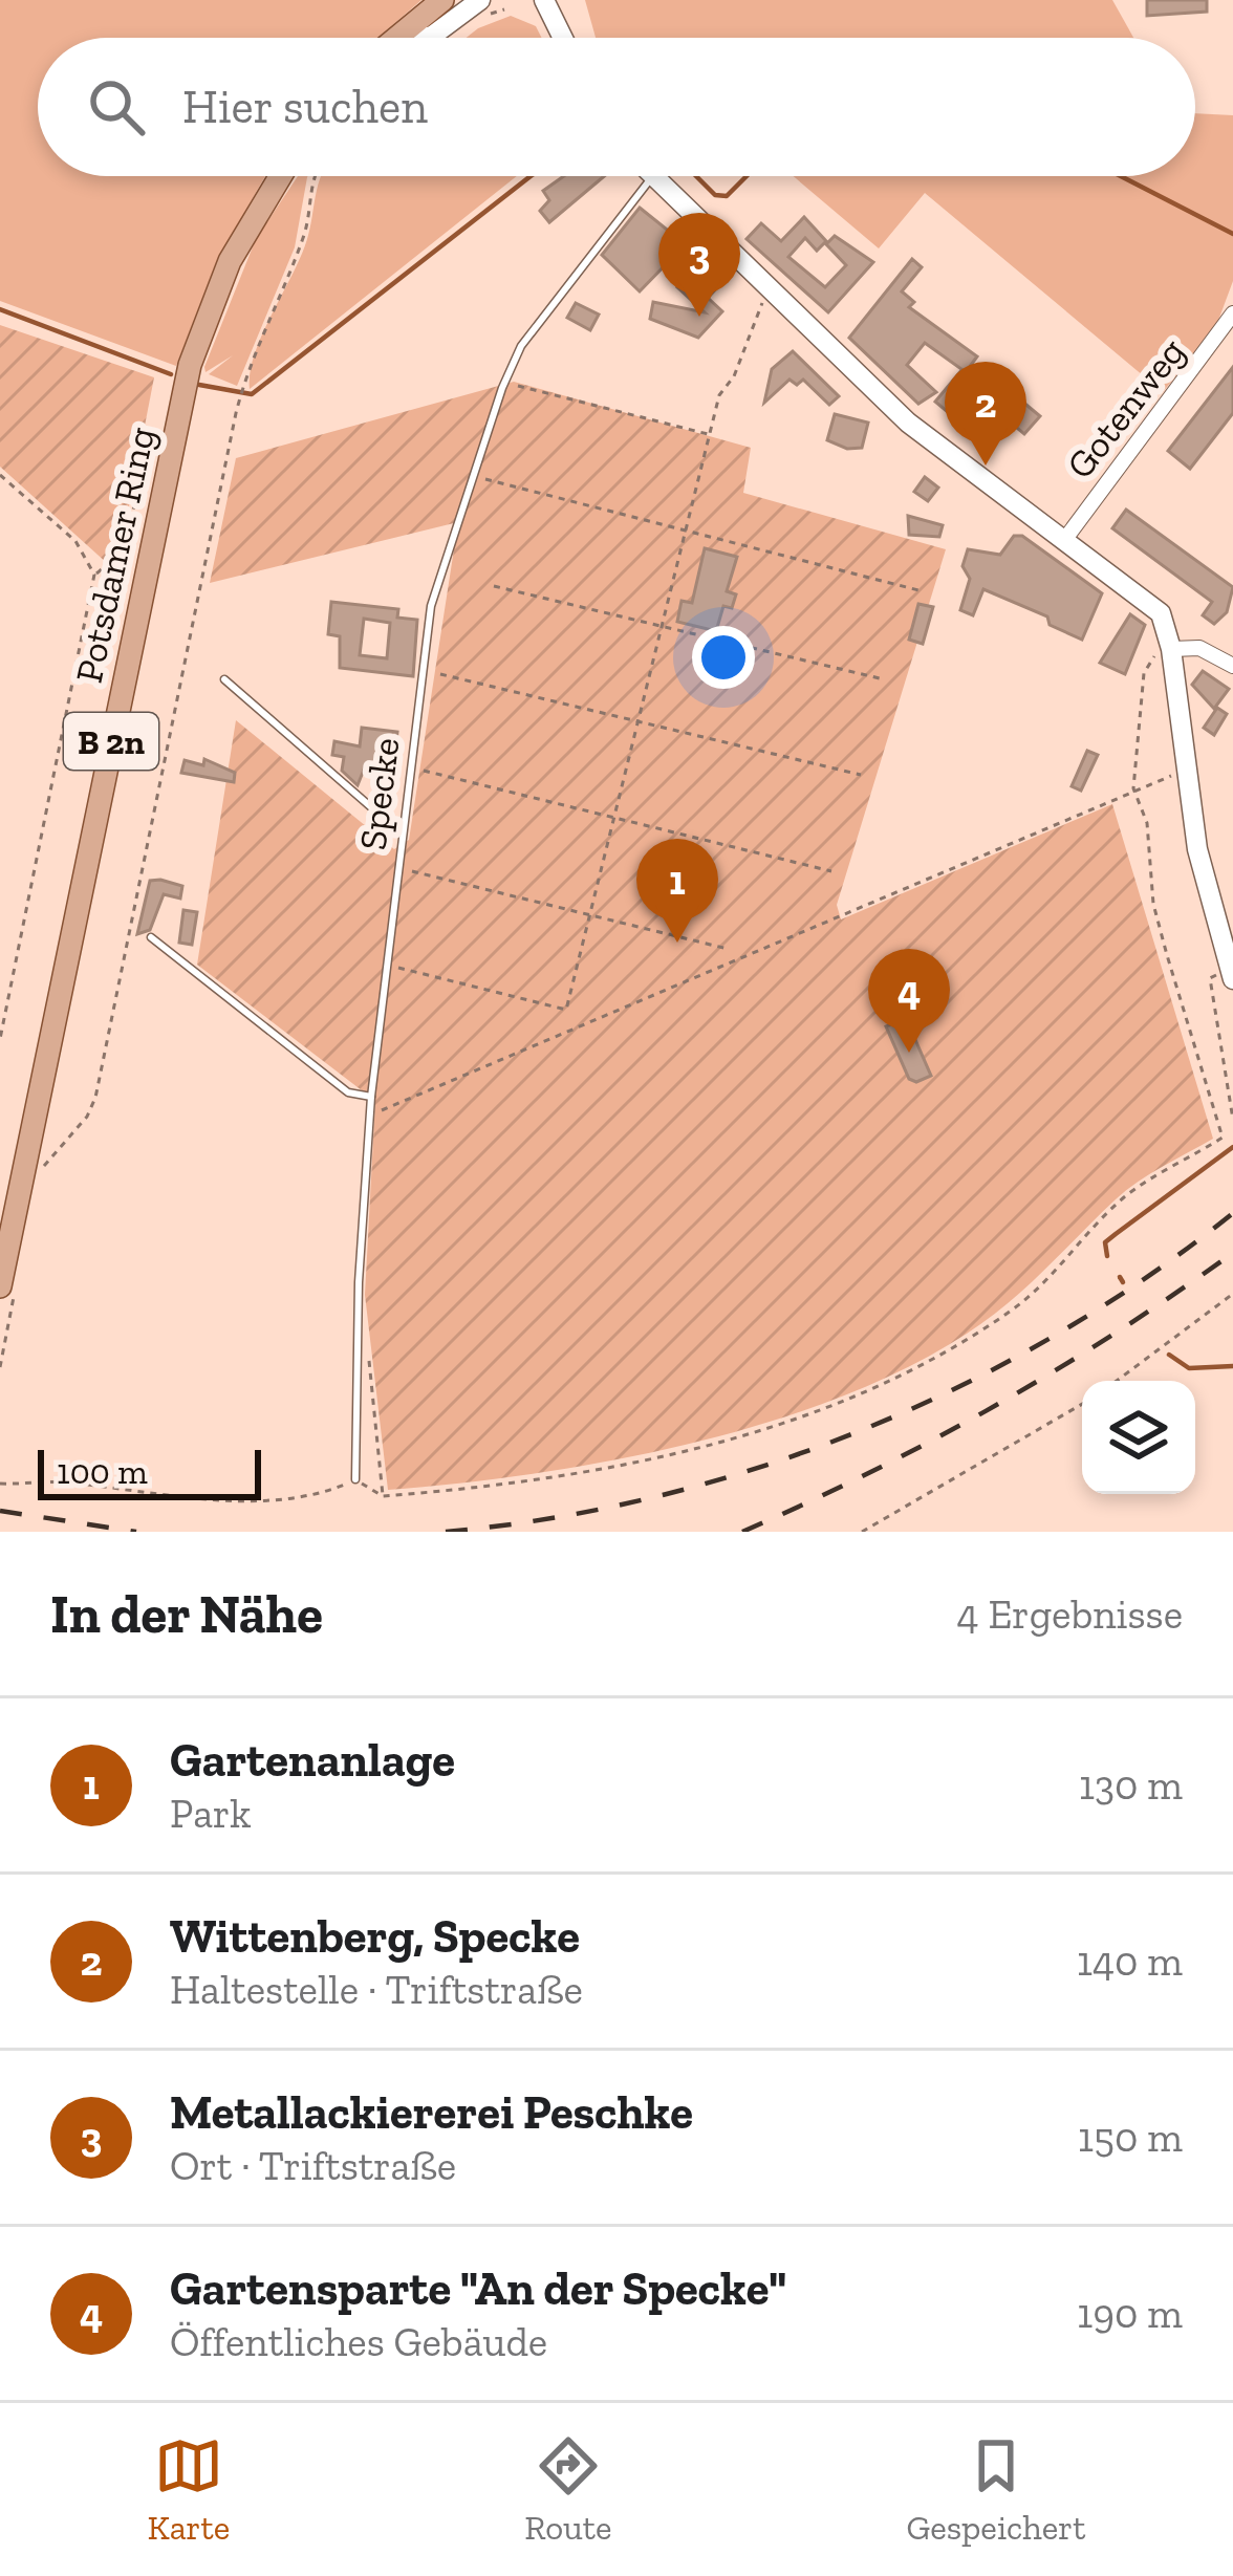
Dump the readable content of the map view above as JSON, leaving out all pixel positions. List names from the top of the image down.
{
  "streets": {
    "main road": ["Potsdamer Ring", "B 2n"],
    "street": ["Gotenweg"],
    "lane": ["Specke"]
  },
  "scale_bar": "100 m",
  "page": {
    "search": "Hier suchen",
    "pins": [
      "3",
      "2",
      "1",
      "4"
    ],
    "scale": "100 m",
    "heading": ["In der Nähe", "4 Ergebnisse"],
    "list": [
      {
        "mark": "1",
        "name": "Gartenanlage",
        "note": "Park",
        "value": "130 m"
      },
      {
        "mark": "2",
        "name": "Wittenberg, Specke",
        "note": "Haltestelle · Triftstraße",
        "value": "140 m"
      },
      {
        "mark": "3",
        "name": "Metallackiererei Peschke",
        "note": "Ort · Triftstraße",
        "value": "150 m"
      },
      {
        "mark": "4",
        "name": "Gartensparte \"An der Specke\"",
        "note": "Öffentliches Gebäude",
        "value": "190 m"
      }
    ],
    "nav": ["Karte", "Route", "Gespeichert"]
  }
}
